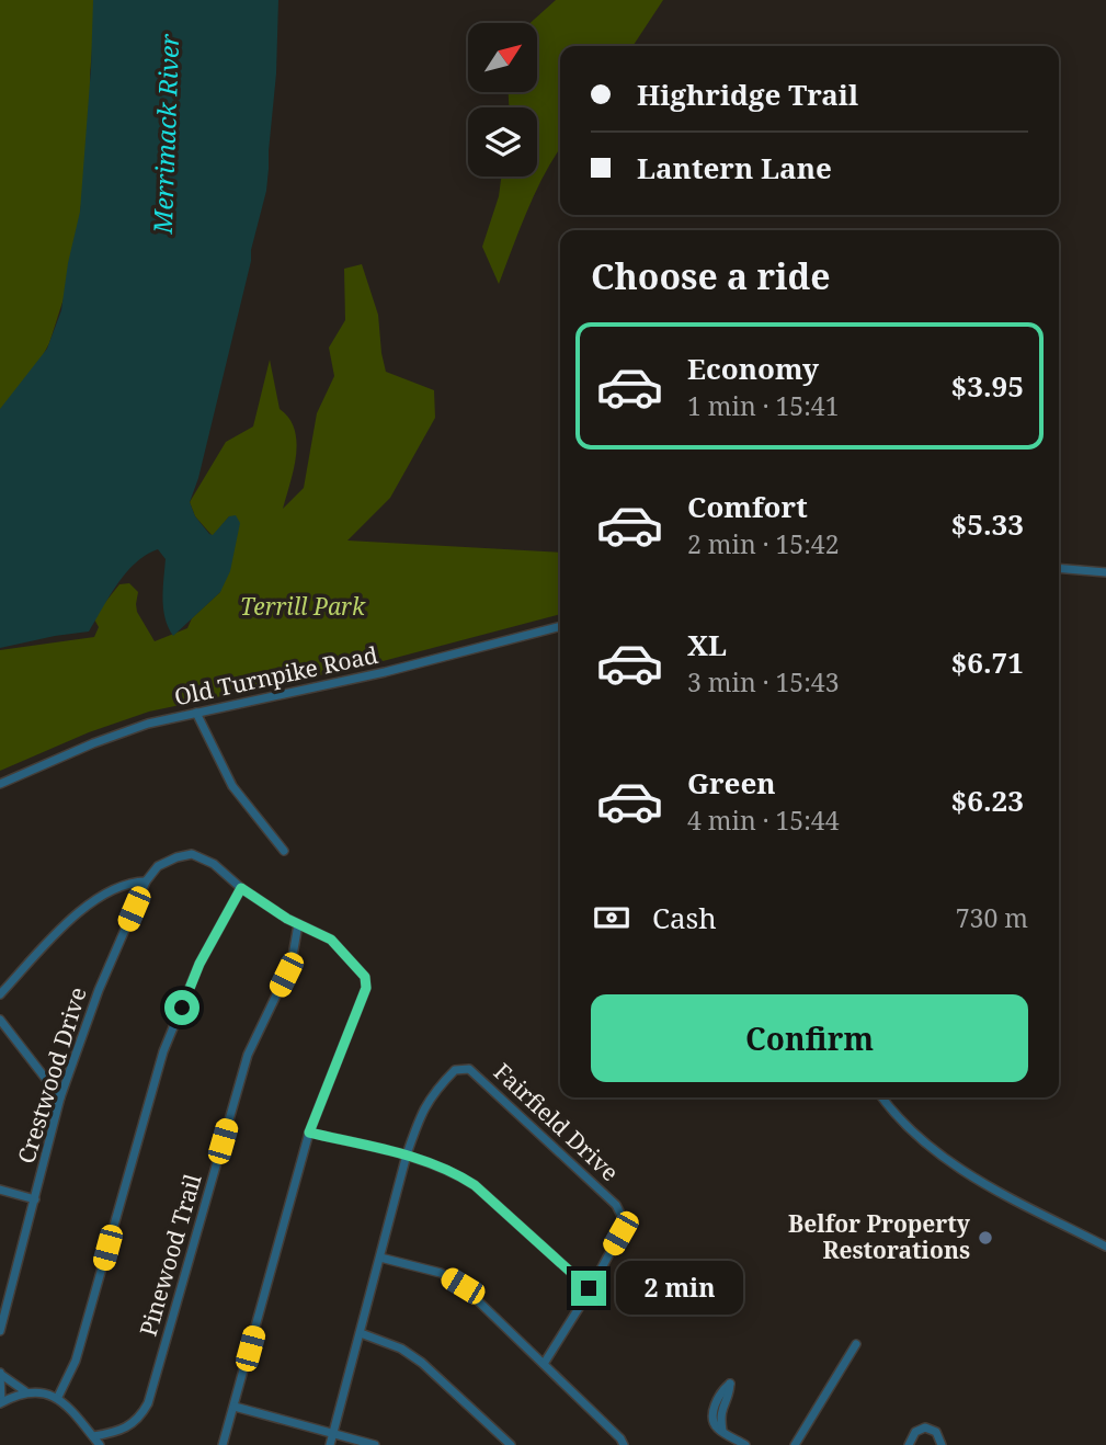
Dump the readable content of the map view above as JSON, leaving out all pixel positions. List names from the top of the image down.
{
  "streets": {
    "street": [
      "Old Turnpike Road",
      "Crestwood Drive",
      "Fairfield Drive",
      "Pinewood Trail"
    ]
  },
  "water": ["Merrimack River"],
  "parks": ["Terrill Park"],
  "places": ["Belfor Property Restorations"],
  "north": "top right",
  "page": {
    "banner": ["Highridge Trail", "Lantern Lane"],
    "heading": "Choose a ride",
    "list": [
      {
        "name": "Economy",
        "note": "1 min · 15:41",
        "value": "$3.95"
      },
      {
        "name": "Comfort",
        "note": "2 min · 15:42",
        "value": "$5.33"
      },
      {
        "name": "XL",
        "note": "3 min · 15:43",
        "value": "$6.71"
      },
      {
        "name": "Green",
        "note": "4 min · 15:44",
        "value": "$6.23"
      }
    ],
    "pay": ["Cash", "730 m"],
    "buttons": "Confirm",
    "bubble": "2 min"
  }
}
